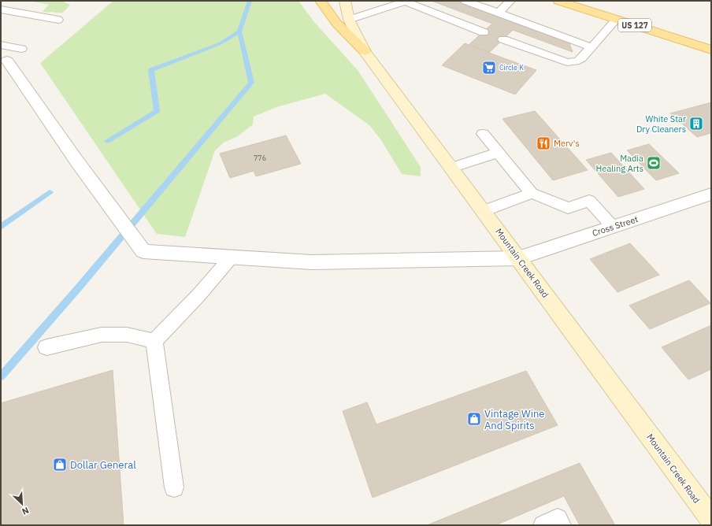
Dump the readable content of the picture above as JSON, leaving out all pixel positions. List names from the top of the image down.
{
  "streets": {
    "main road": ["US 127", "Mountain Creek Road"],
    "street": ["Cross Street"]
  },
  "crossings": [
    ["Cross Street", "Mountain Creek Road"]
  ],
  "places": {
    "supermarket": ["Circle K"],
    "building": ["White Star Dry Cleaners"],
    "restaurant": ["Merv's"],
    "sports": ["Madia Healing Arts"],
    "shop": ["Vintage Wine And Spirits", "Dollar General"]
  },
  "house_numbers": ["776"],
  "north": "bottom right"
}
